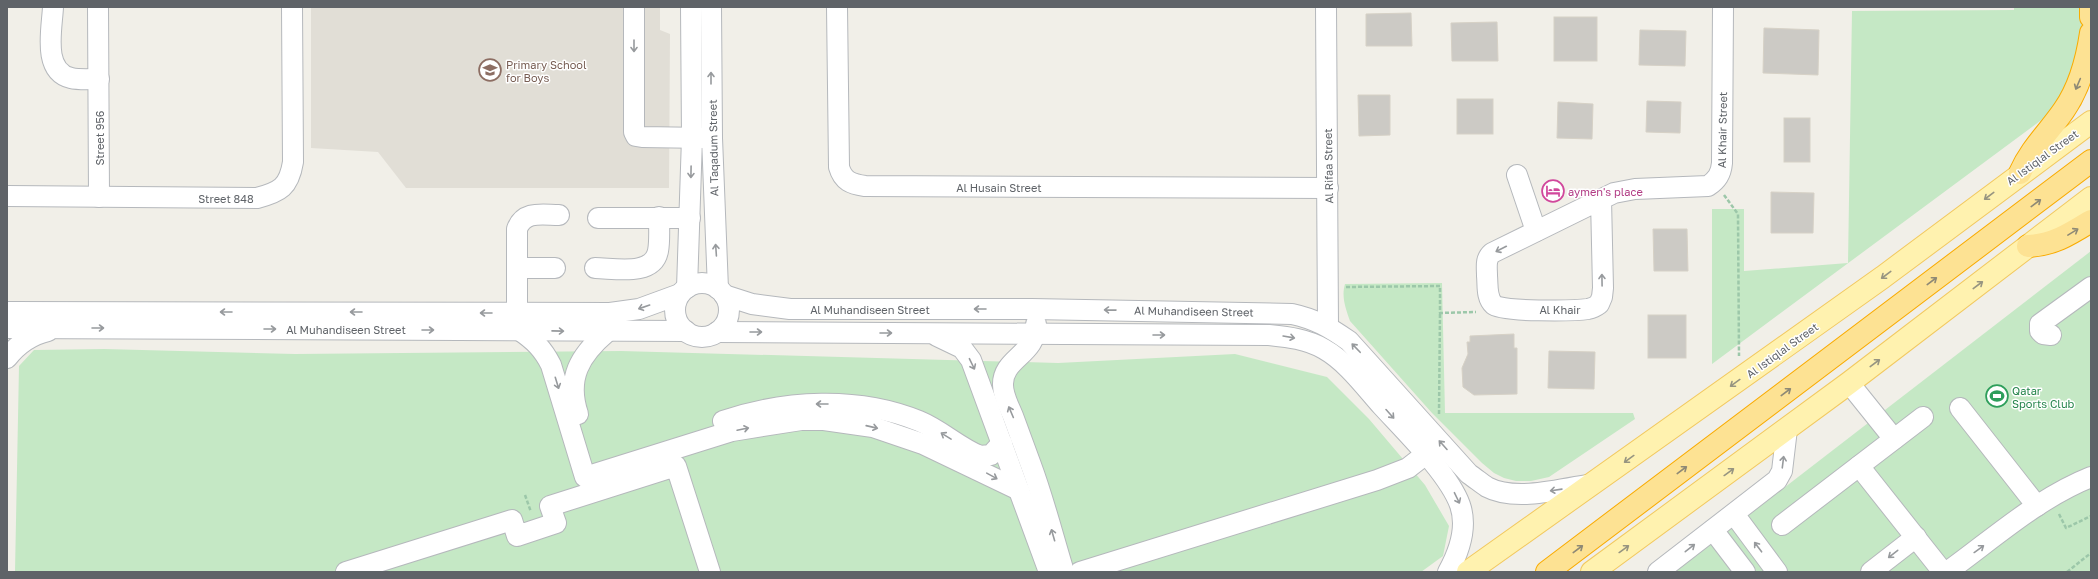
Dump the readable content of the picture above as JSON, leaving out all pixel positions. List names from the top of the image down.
{
  "streets": {
    "main road": ["Al Istiqlal Street"],
    "street": [
      "Al Khair Street",
      "Street 956",
      "Al Taqadum Street",
      "Al Rifaa Street",
      "Al Husain Street",
      "Street 848",
      "Al Muhandiseen Street",
      "Al Khair"
    ]
  },
  "crossings": [
    ["Al Khair Street", "Al Khair"],
    ["Street 956", "Street 848"],
    ["Al Taqadum Street", "Al Muhandiseen Street"],
    ["Al Istiqlal Street", "Al Muhandiseen Street"],
    ["Al Rifaa Street", "Al Husain Street"],
    ["Al Rifaa Street", "Al Muhandiseen Street"]
  ],
  "places": {
    "school or university": ["Primary School for Boys"],
    "hotel": ["aymen's place"],
    "sports": ["Qatar Sports Club"]
  }
}
